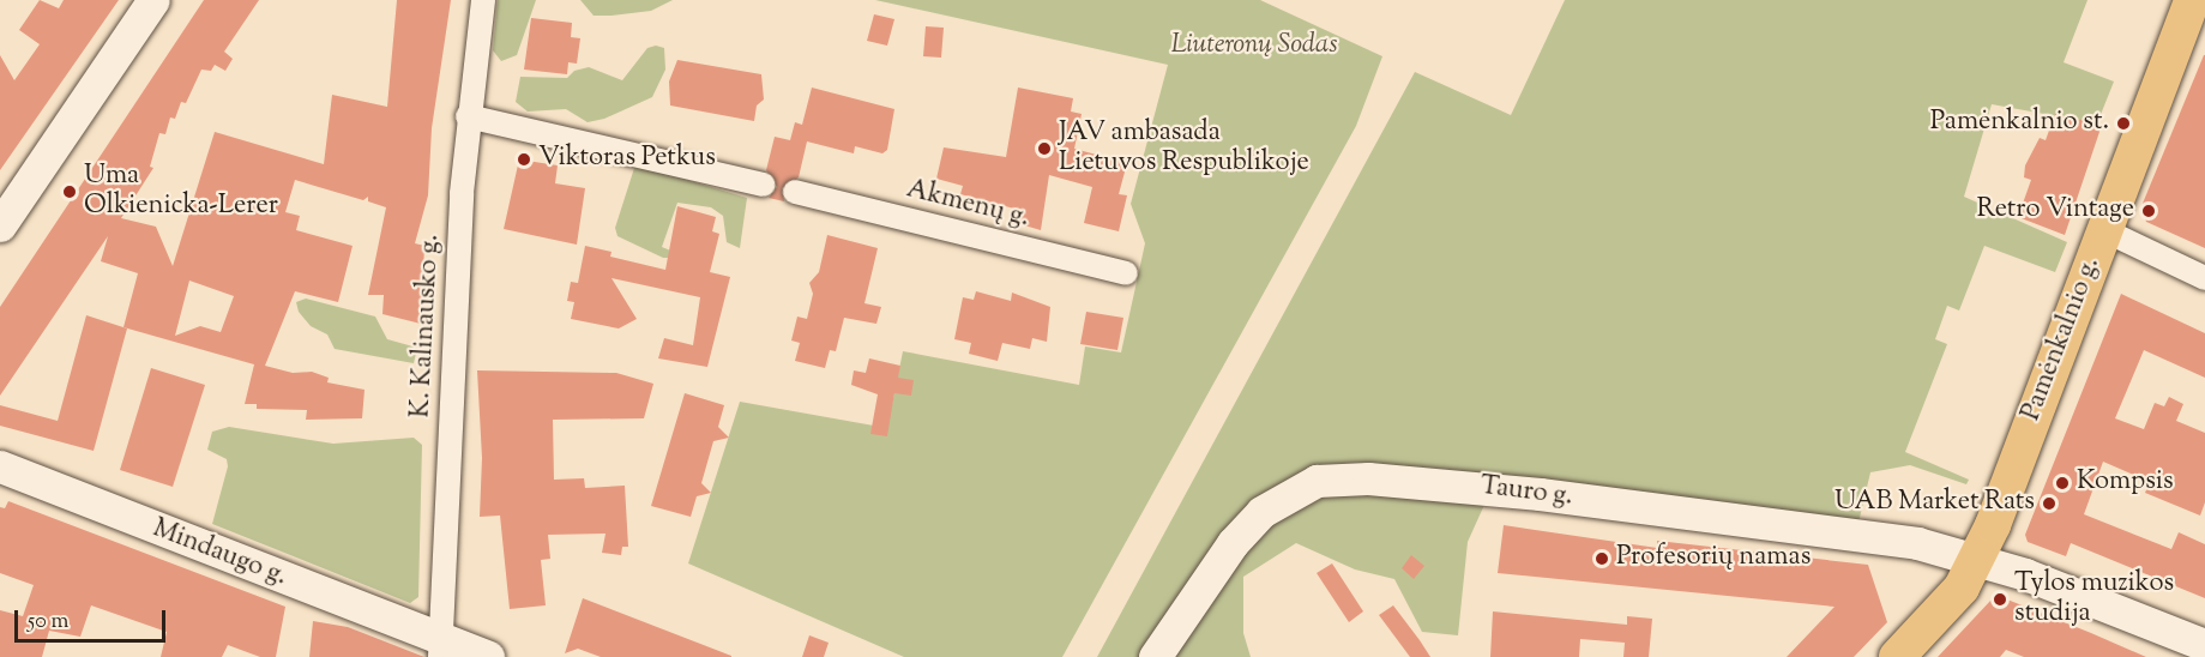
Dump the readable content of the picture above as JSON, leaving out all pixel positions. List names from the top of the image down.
{
  "streets": {
    "main road": ["Pamėnkalnio g.", "Tauro g.", "Mindaugo g."],
    "street": ["Akmenų g.", "K. Kalinausko g."]
  },
  "crossings": [
    ["K. Kalinausko g.", "Mindaugo g."],
    ["Pamėnkalnio g.", "Tauro g."]
  ],
  "parks": ["Liuteronų Sodas"],
  "places": [
    "Pamėnkalnio st.",
    "JAV ambasada Lietuvos Respublikoje",
    "Viktoras Petkus",
    "Uma Olkienicka-Lerer",
    "Retro Vintage",
    "Kompsis",
    "UAB Market Rats",
    "Profesorių namas",
    "Tylos muzikos studija"
  ],
  "scale_bar": "50 m"
}
